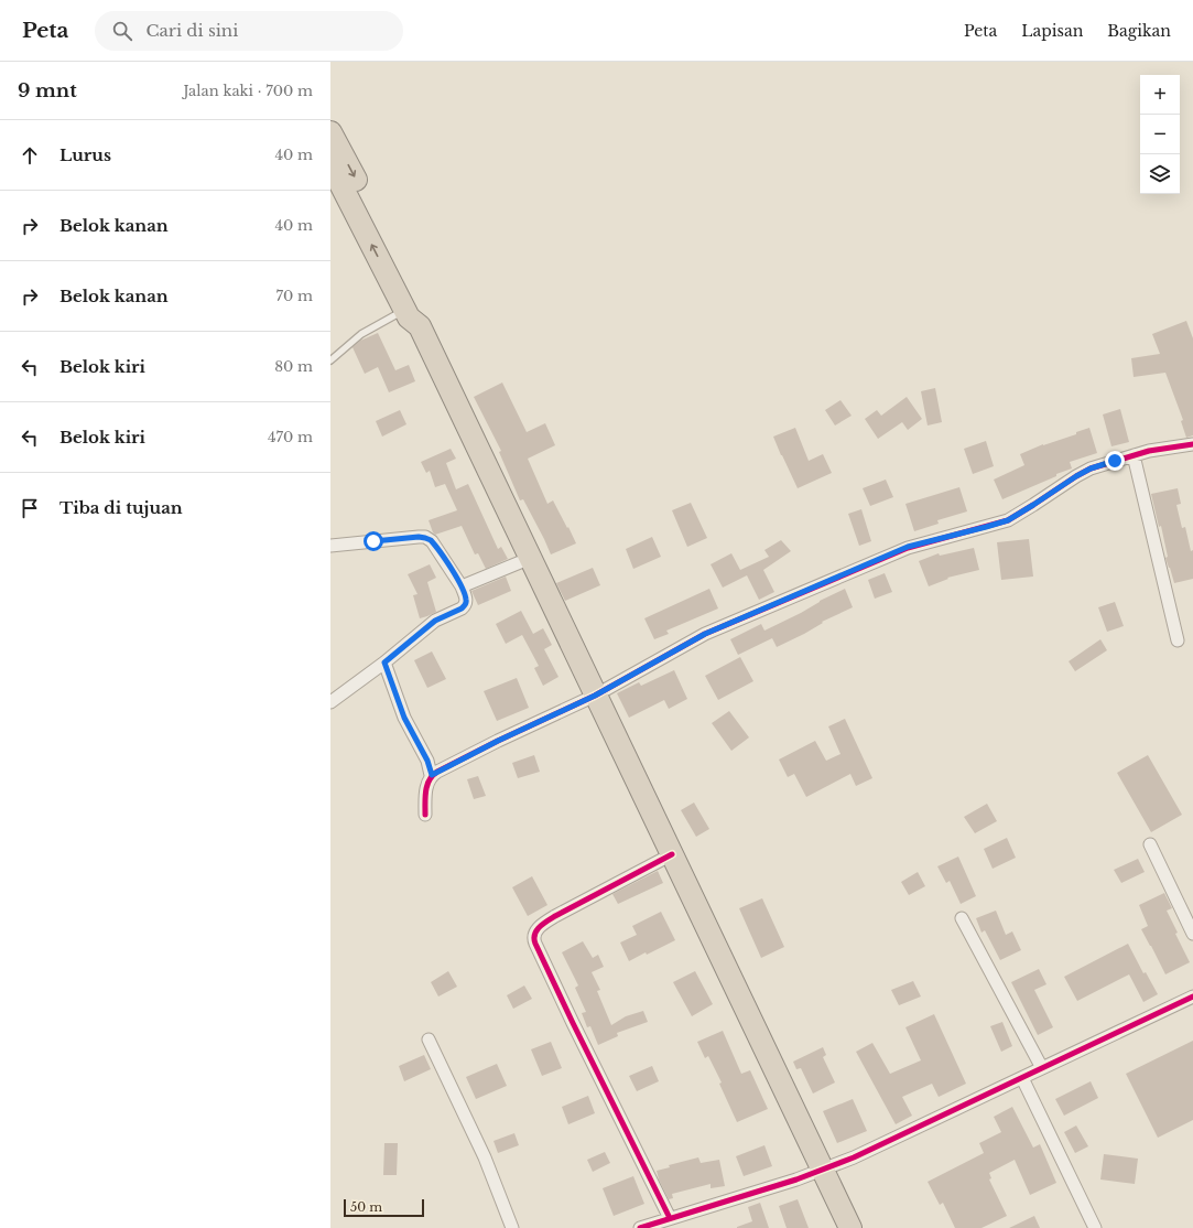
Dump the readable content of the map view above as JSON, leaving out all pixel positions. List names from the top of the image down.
{
  "scale_bar": "50 m",
  "page": {
    "header": "Peta",
    "search": "Cari di sini",
    "nav": ["Peta", "Lapisan", "Bagikan"],
    "heading": ["9 mnt", "Jalan kaki · 700 m"],
    "map_buttons": ["+", "−"],
    "list": [
      ["Lurus", "40 m"],
      ["Belok kanan", "40 m"],
      ["Belok kanan", "70 m"],
      ["Belok kiri", "80 m"],
      ["Belok kiri", "470 m"],
      "Tiba di tujuan"
    ],
    "scale": "50 m"
  }
}
